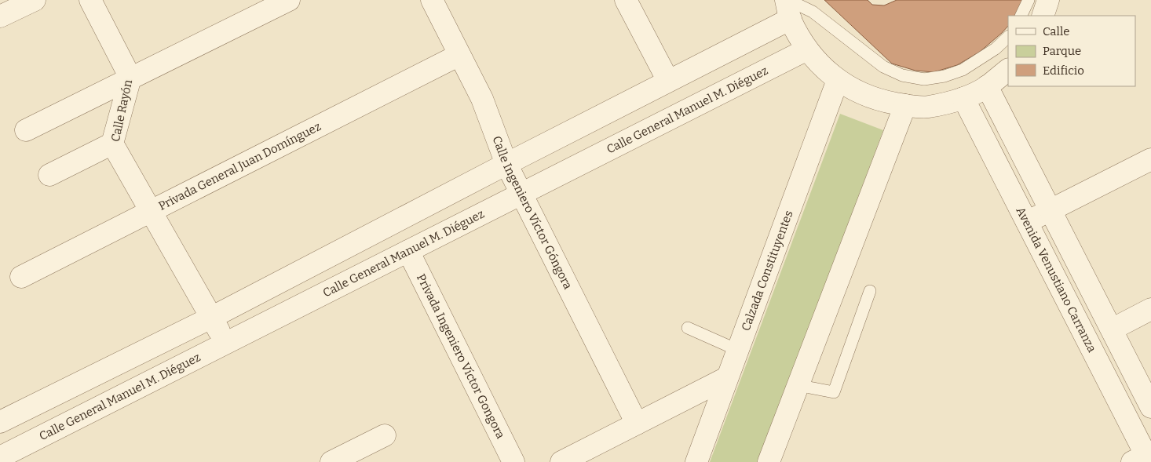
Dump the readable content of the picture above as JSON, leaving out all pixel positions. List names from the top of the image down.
{
  "streets": {
    "street": [
      "Calle General Manuel M. Diéguez",
      "Calle Rayón",
      "Privada General Juan Domínguez",
      "Calle Ingeniero Víctor Góngora",
      "Calzada Constituyentes",
      "Avenida Venustiano Carranza",
      "Privada Ingeniero Víctor Gongora"
    ]
  },
  "crossings": [
    ["Calle General Manuel M. Diéguez", "Calle Rayón"],
    ["Calle General Manuel M. Diéguez", "Calle Ingeniero Víctor Góngora"],
    ["Calle General Manuel M. Diéguez", "Privada Ingeniero Víctor Gongora"],
    ["Calle Rayón", "Privada General Juan Domínguez"],
    ["Privada General Juan Domínguez", "Calle Ingeniero Víctor Góngora"]
  ],
  "legend": ["Calle", "Parque", "Edificio"]
}
